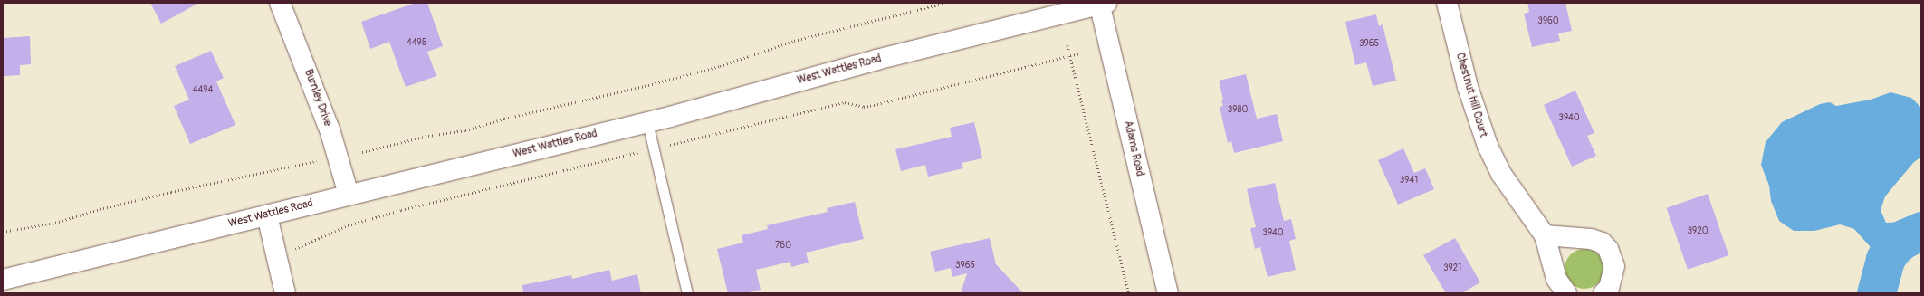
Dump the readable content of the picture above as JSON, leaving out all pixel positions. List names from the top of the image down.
{
  "streets": {
    "street": [
      "West Wattles Road",
      "Chestnut Hill Court",
      "Burnley Drive",
      "Adams Road"
    ]
  },
  "crossings": [
    ["West Wattles Road", "Burnley Drive"],
    ["West Wattles Road", "Adams Road"]
  ],
  "house_numbers": [
    "3960",
    "4495",
    "3965",
    "4494",
    "3980",
    "3940",
    "3941",
    "3920",
    "3940",
    "760",
    "3965",
    "3921"
  ]
}
